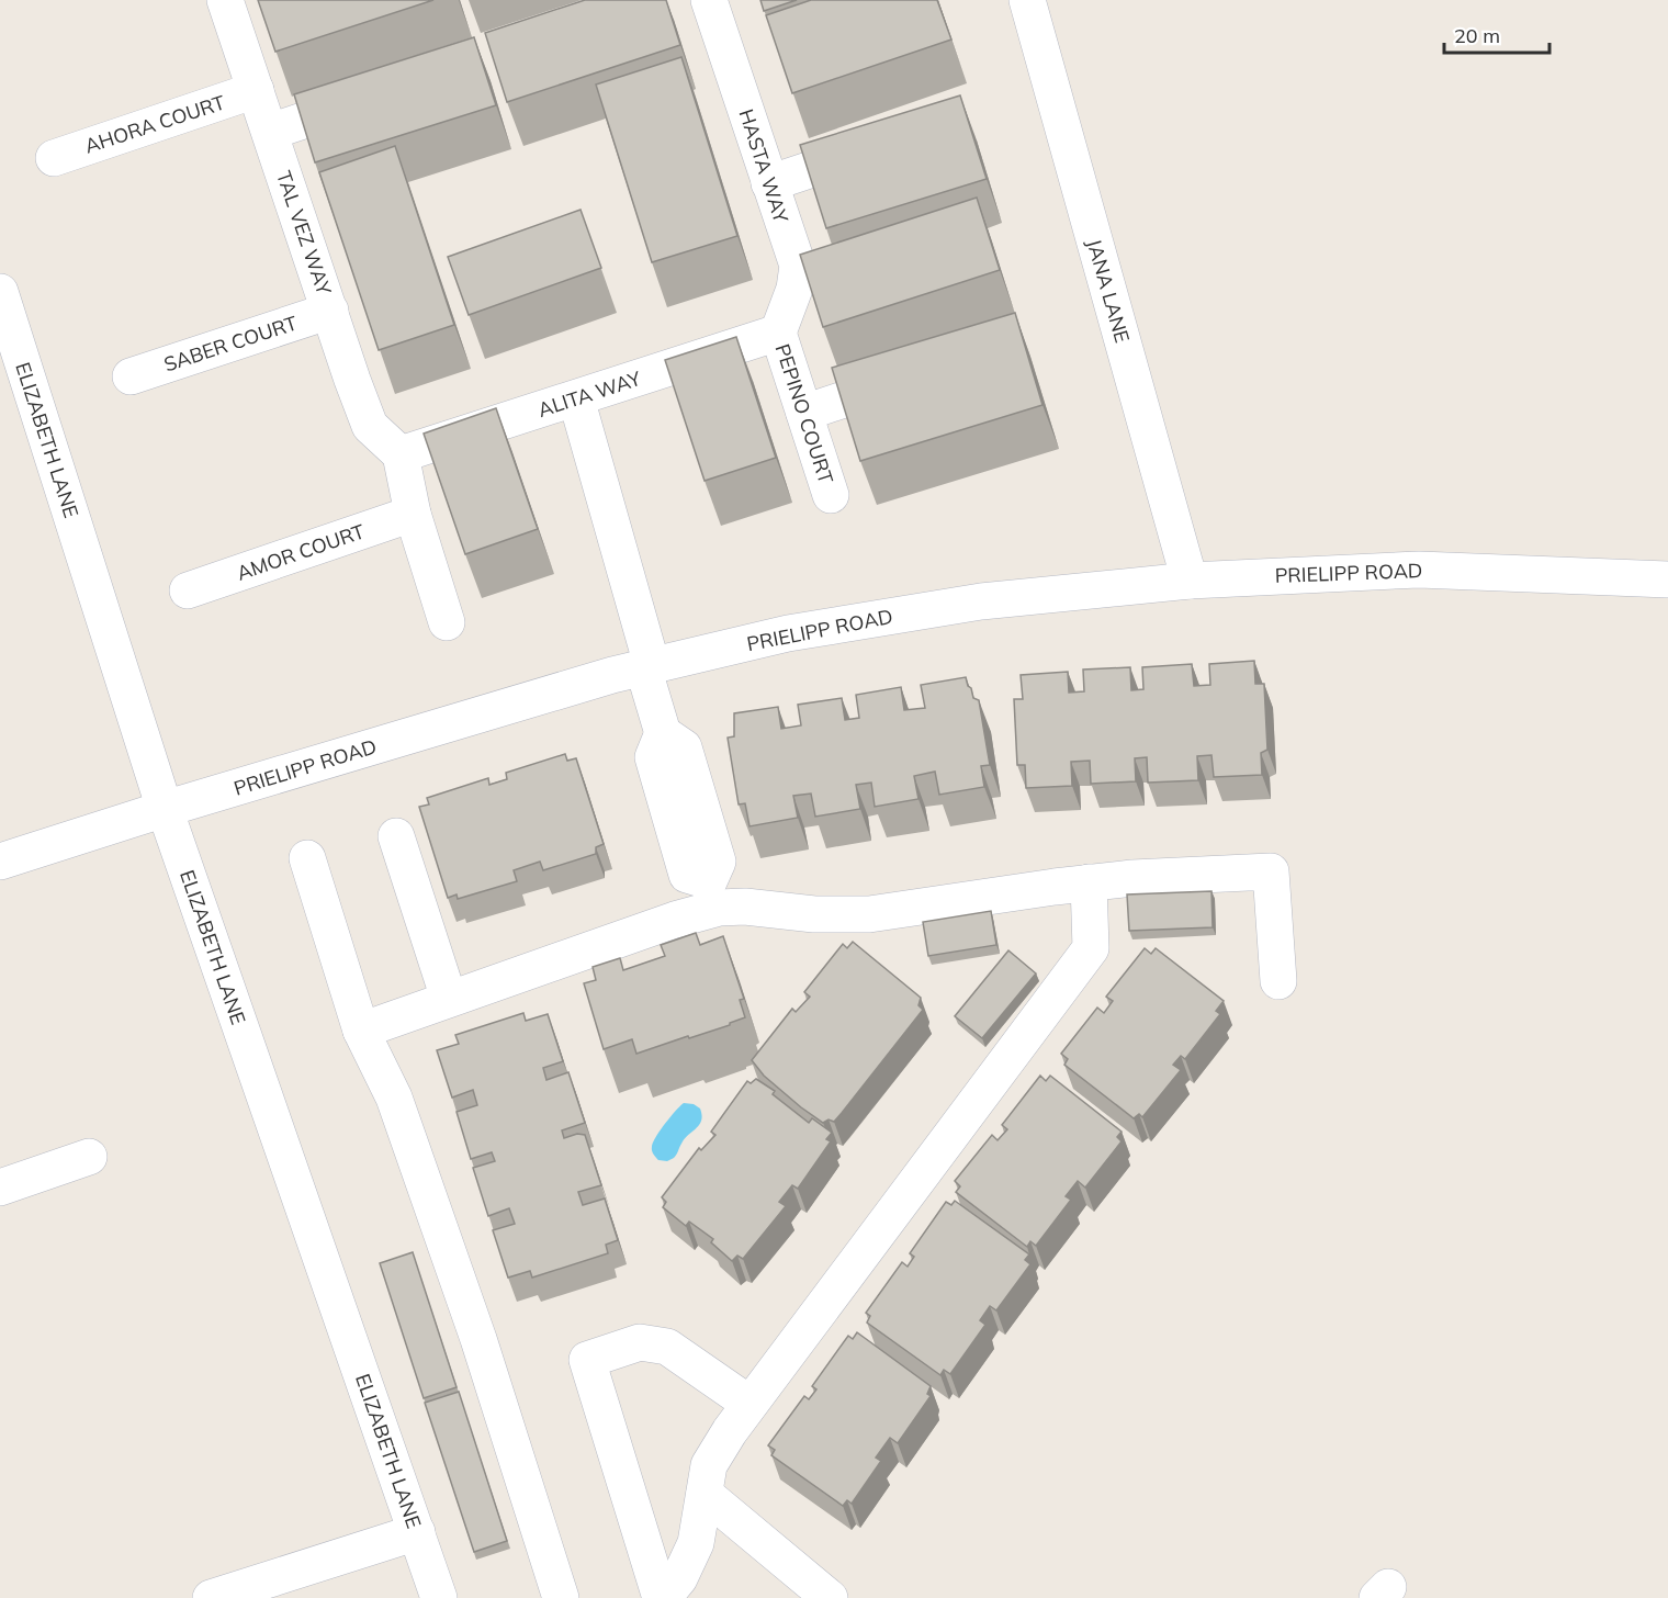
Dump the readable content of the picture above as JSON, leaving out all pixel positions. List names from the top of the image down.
{
  "streets": {
    "street": [
      "AHORA COURT",
      "HASTA WAY",
      "TAL VEZ WAY",
      "JANA LANE",
      "SABER COURT",
      "ALITA WAY",
      "PEPINO COURT",
      "ELIZABETH LANE",
      "AMOR COURT",
      "PRIELIPP ROAD"
    ]
  },
  "crossings": [
    ["AHORA COURT", "TAL VEZ WAY"],
    ["HASTA WAY", "ALITA WAY"],
    ["HASTA WAY", "PEPINO COURT"],
    ["TAL VEZ WAY", "SABER COURT"],
    ["TAL VEZ WAY", "ALITA WAY"],
    ["JANA LANE", "PRIELIPP ROAD"],
    ["ALITA WAY", "PEPINO COURT"],
    ["ELIZABETH LANE", "PRIELIPP ROAD"]
  ],
  "scale_bar": "20 m"
}
